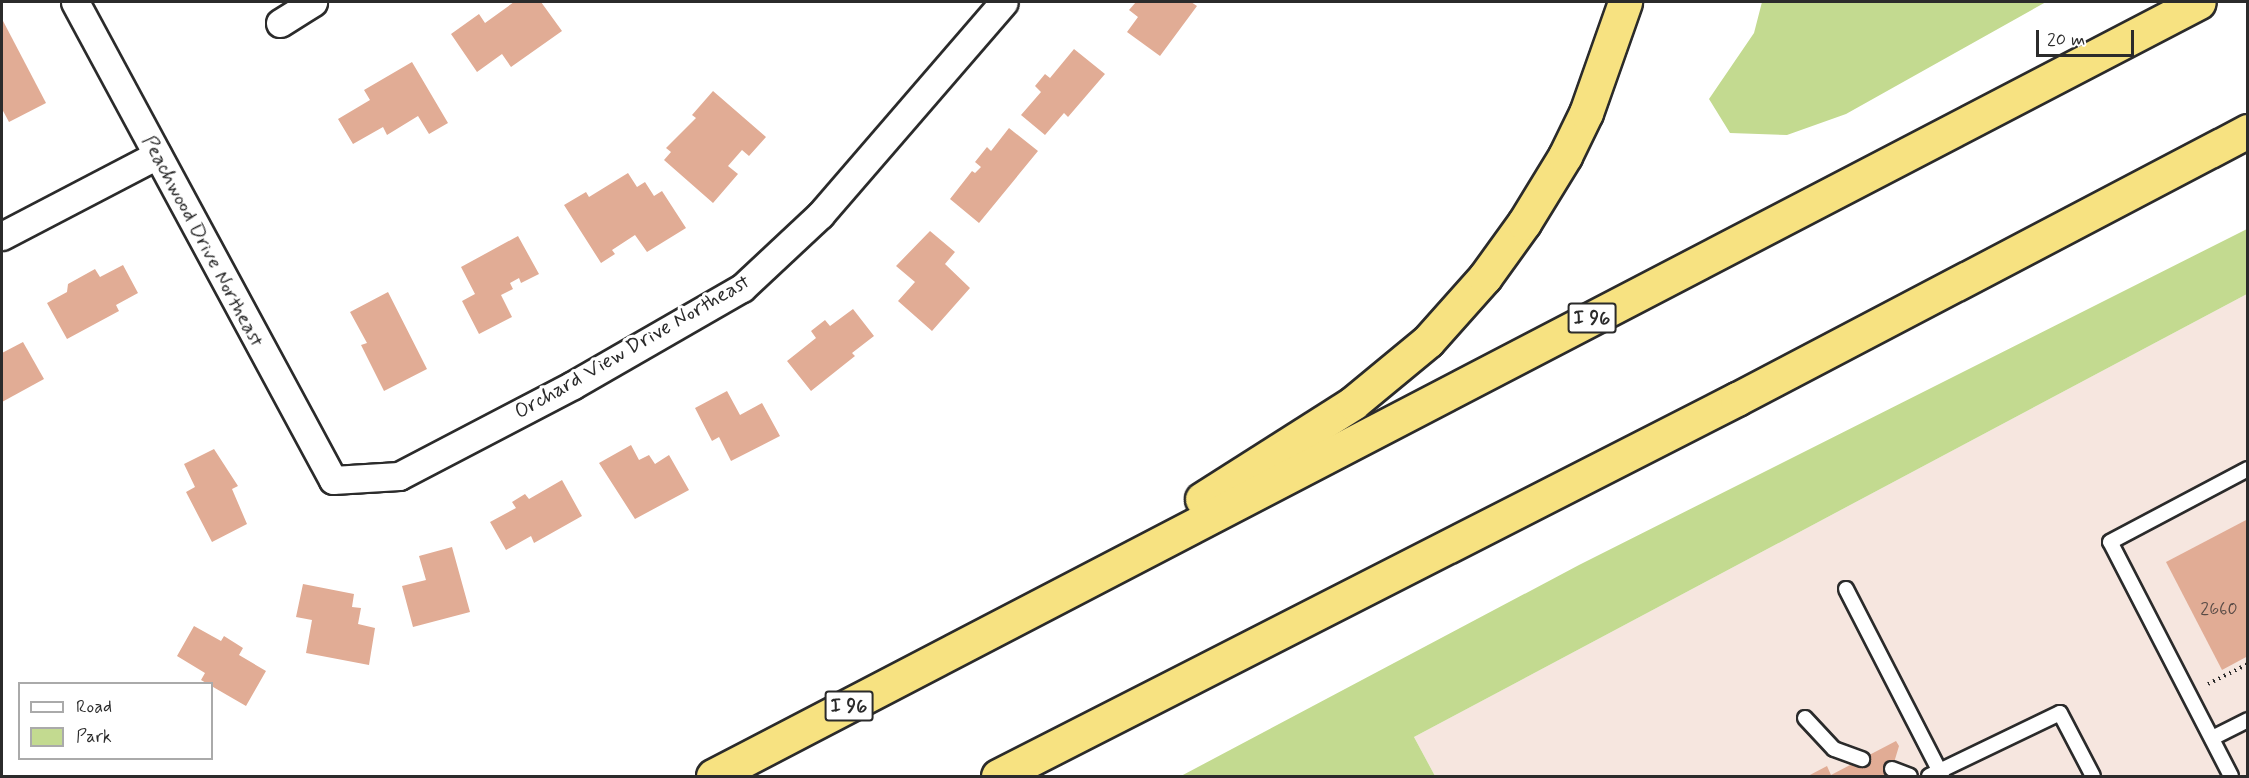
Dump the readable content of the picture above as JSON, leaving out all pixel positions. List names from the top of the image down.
{
  "streets": {
    "highway": ["I 96"],
    "street": ["Peachwood Drive Northeast", "Orchard View Drive Northeast"]
  },
  "crossings": [
    ["Peachwood Drive Northeast", "Orchard View Drive Northeast"]
  ],
  "house_numbers": ["2660"],
  "legend": ["Road", "Park"],
  "scale_bar": "20 m"
}
